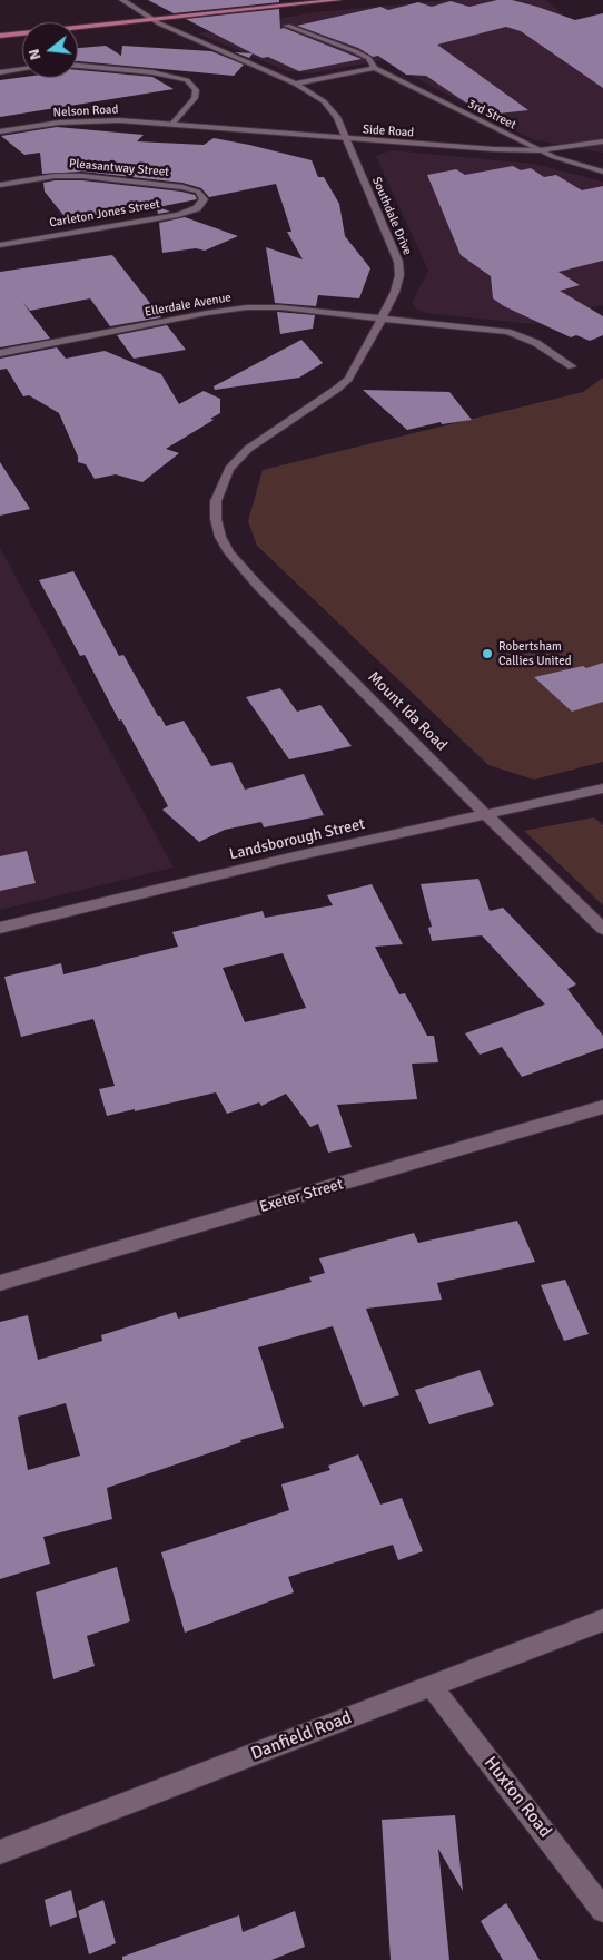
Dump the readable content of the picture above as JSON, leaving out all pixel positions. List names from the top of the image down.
{
  "streets": {
    "street": [
      "Nelson Road",
      "3rd Street",
      "Side Road",
      "Pleasantway Street",
      "Carleton Jones Street",
      "Southdale Drive",
      "Ellerdale Avenue",
      "Mount Ida Road",
      "Landsborough Street",
      "Exeter Street",
      "Danfield Road",
      "Huxton Road"
    ]
  },
  "crossings": [
    ["Nelson Road", "Side Road"],
    ["3rd Street", "Side Road"],
    ["Side Road", "Southdale Drive"],
    ["Pleasantway Street", "Carleton Jones Street"],
    ["Southdale Drive", "Ellerdale Avenue"],
    ["Southdale Drive", "Mount Ida Road"],
    ["Mount Ida Road", "Landsborough Street"],
    ["Danfield Road", "Huxton Road"]
  ],
  "places": ["Robertsham Callies United"],
  "north": "left"
}
